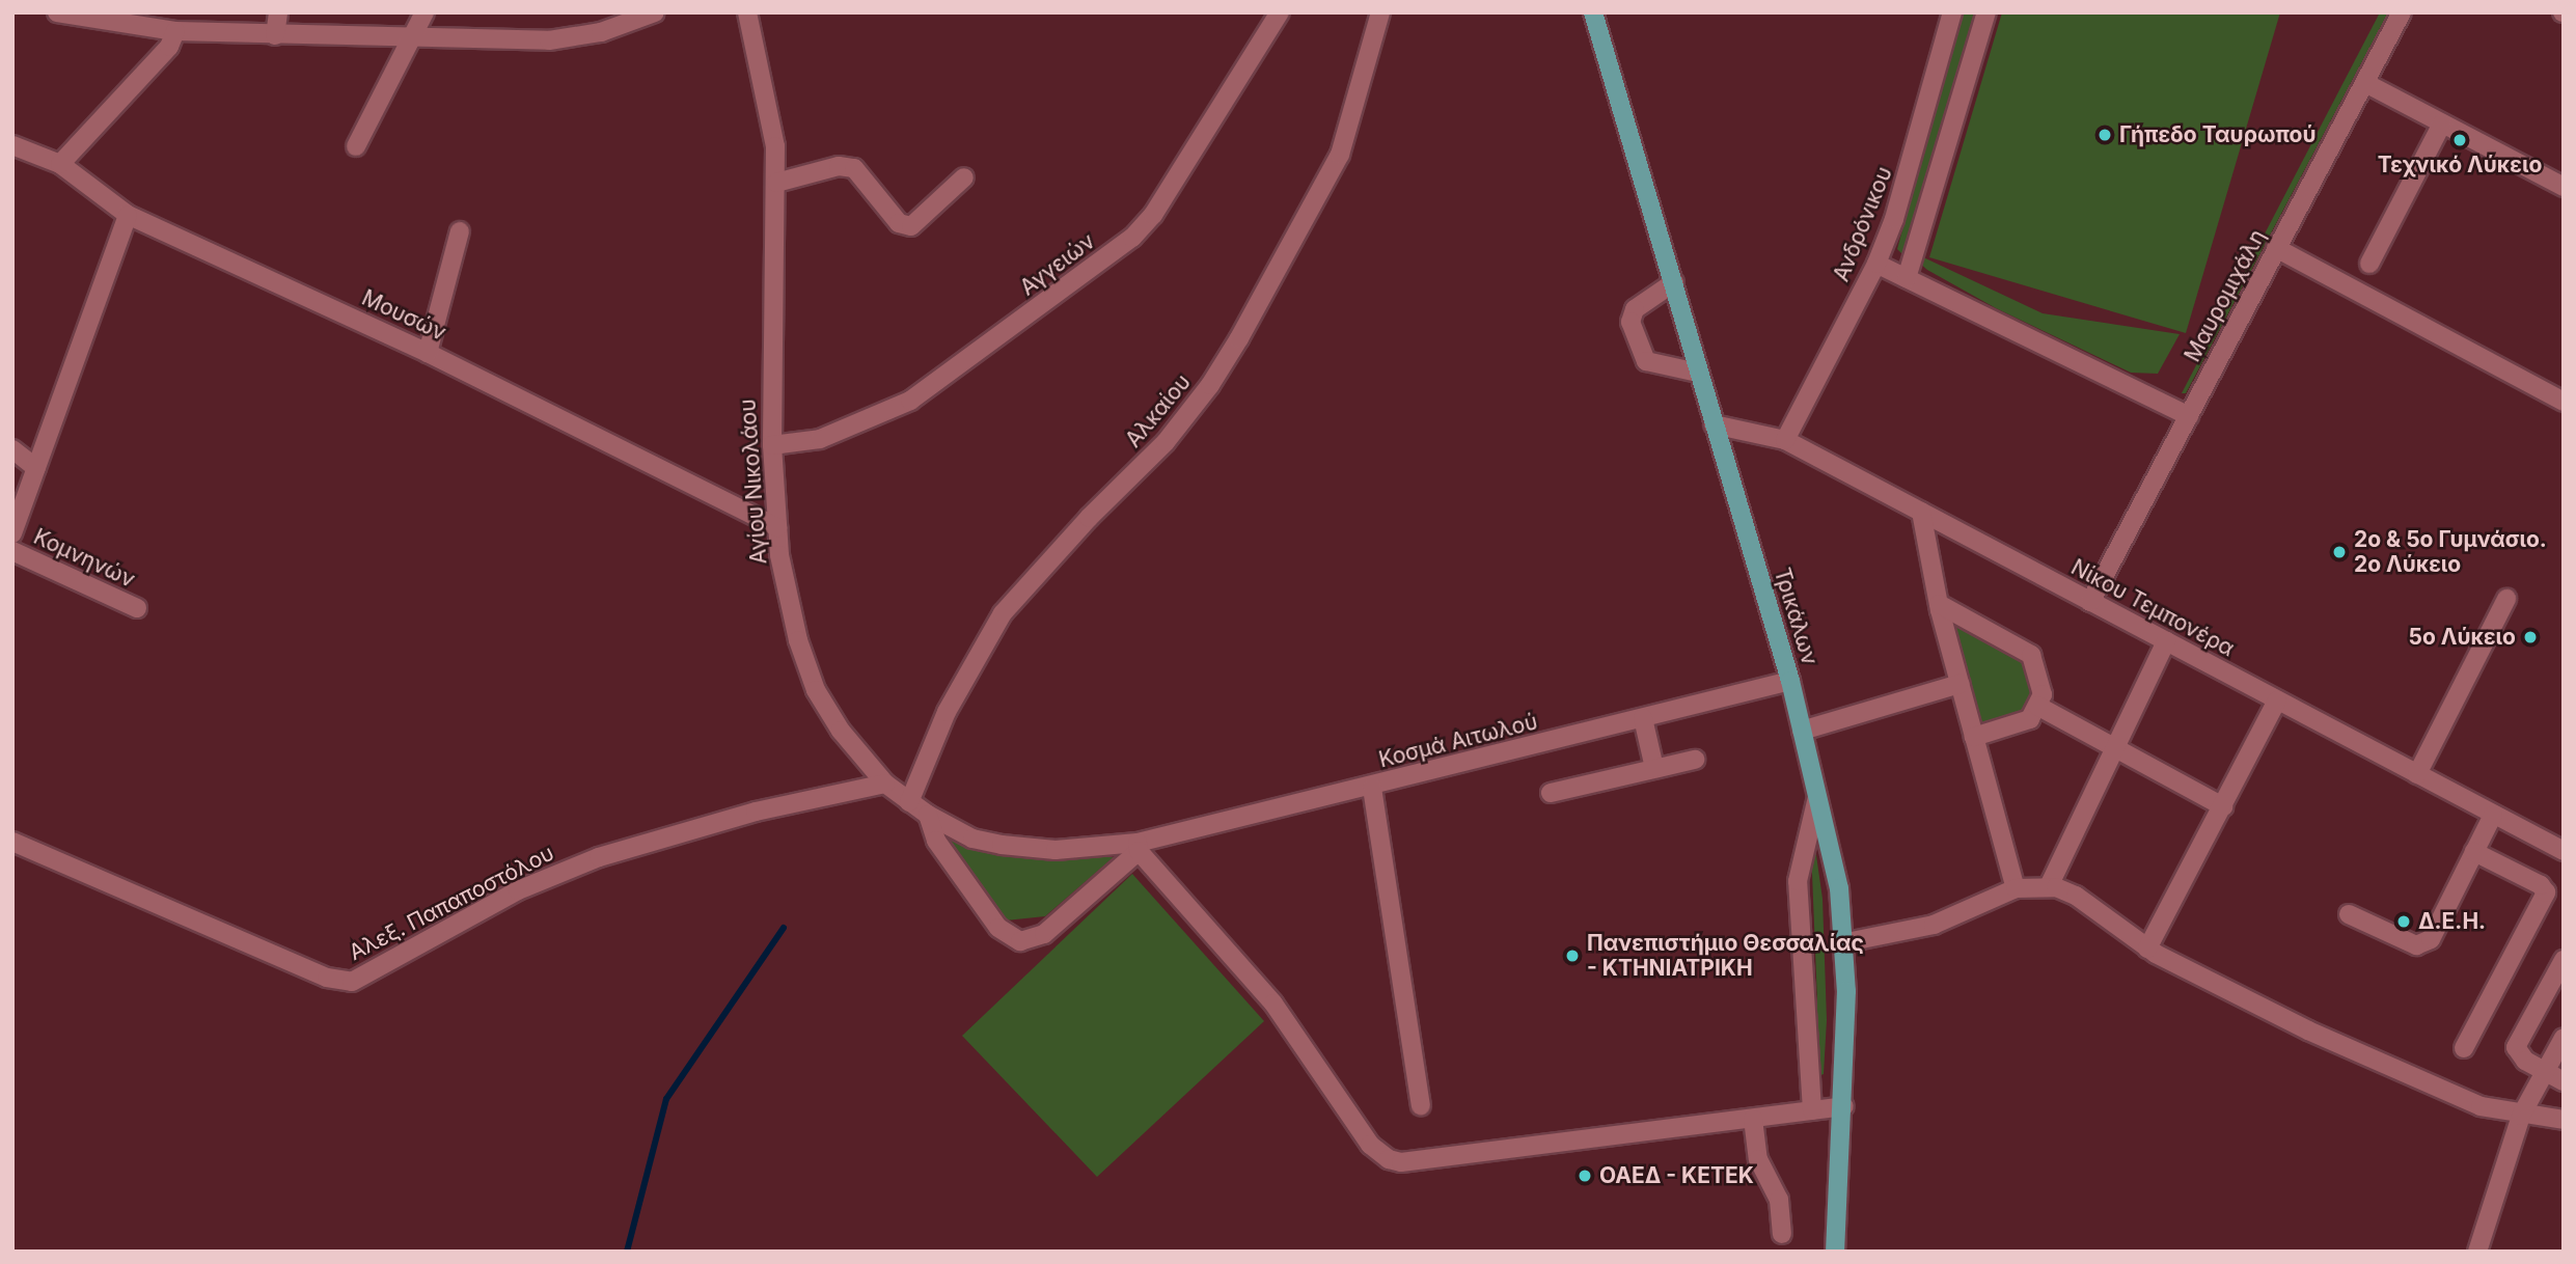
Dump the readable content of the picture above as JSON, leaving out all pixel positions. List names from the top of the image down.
{
  "streets": {
    "main road": ["Τρικάλων"],
    "street": [
      "Ανδρόνικου",
      "Αγγειών",
      "Μαυρομιχάλη",
      "Μουσών",
      "Αλκαίου",
      "Αγίου Νικολάου",
      "Κομνηνών",
      "Νίκου Τεμπονέρα",
      "Κοσμά Αιτωλού",
      "Αλεξ. Παπαποστόλου"
    ]
  },
  "crossings": [
    ["Ανδρόνικου", "Νίκου Τεμπονέρα"],
    ["Αγγειών", "Αγίου Νικολάου"],
    ["Μαυρομιχάλη", "Νίκου Τεμπονέρα"],
    ["Μουσών", "Αγίου Νικολάου"],
    ["Αλκαίου", "Αγίου Νικολάου"],
    ["Αγίου Νικολάου", "Κοσμά Αιτωλού"],
    ["Αγίου Νικολάου", "Αλεξ. Παπαποστόλου"],
    ["Νίκου Τεμπονέρα", "Τρικάλων"],
    ["Τρικάλων", "Κοσμά Αιτωλού"]
  ],
  "places": [
    "Γήπεδο Ταυρωπού",
    "Τεχνικό Λύκειο",
    "2ο & 5ο Γυμνάσιο. 2ο Λύκειο",
    "5ο Λύκειο",
    "Δ.Ε.Η.",
    "Πανεπιστήμιο Θεσσαλίας - ΚΤΗΝΙΑΤΡΙΚΗ",
    "ΟΑΕΔ - ΚΕΤΕΚ"
  ]
}
